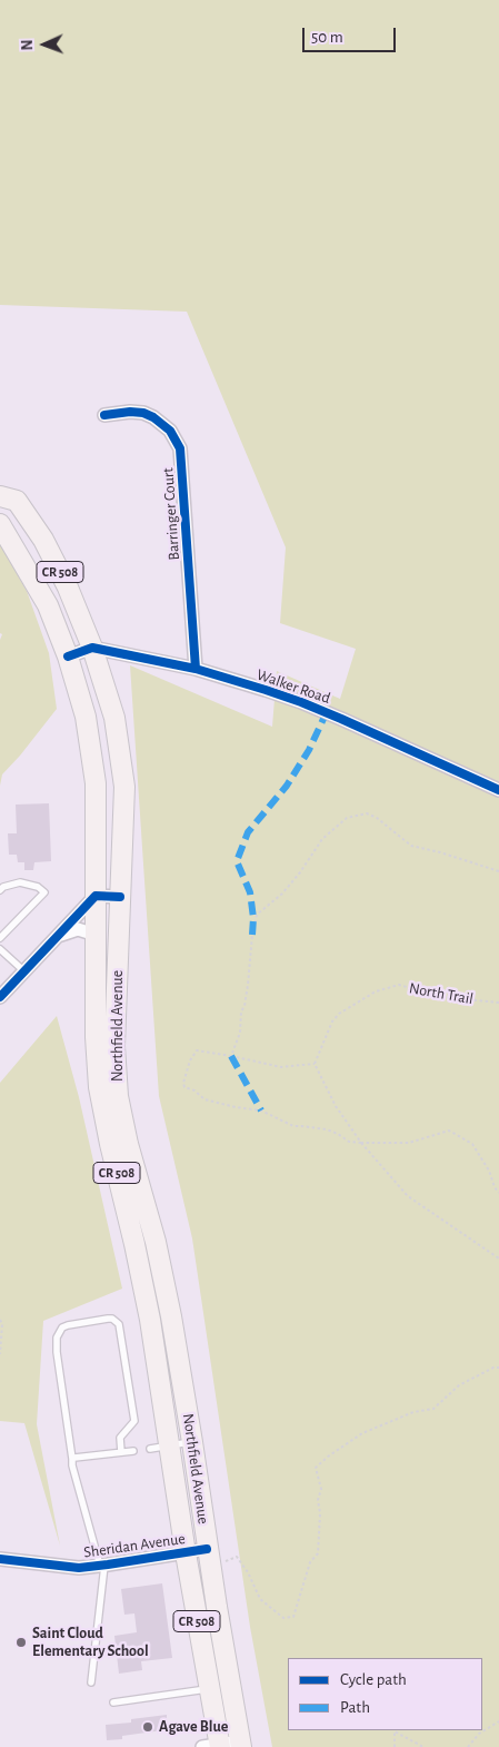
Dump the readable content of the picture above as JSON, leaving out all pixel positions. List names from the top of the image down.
{
  "streets": {
    "main road": ["CR 508", "Northfield Avenue"],
    "street": ["Barringer Court", "Walker Road", "Sheridan Avenue"],
    "path": ["North Trail"]
  },
  "crossings": [
    ["Barringer Court", "Walker Road"],
    ["Walker Road", "Northfield Avenue"],
    ["Northfield Avenue", "Sheridan Avenue"]
  ],
  "places": ["Saint Cloud Elementary School", "Agave Blue"],
  "legend": ["Cycle path", "Path"],
  "scale_bar": "50 m",
  "north": "left"
}
